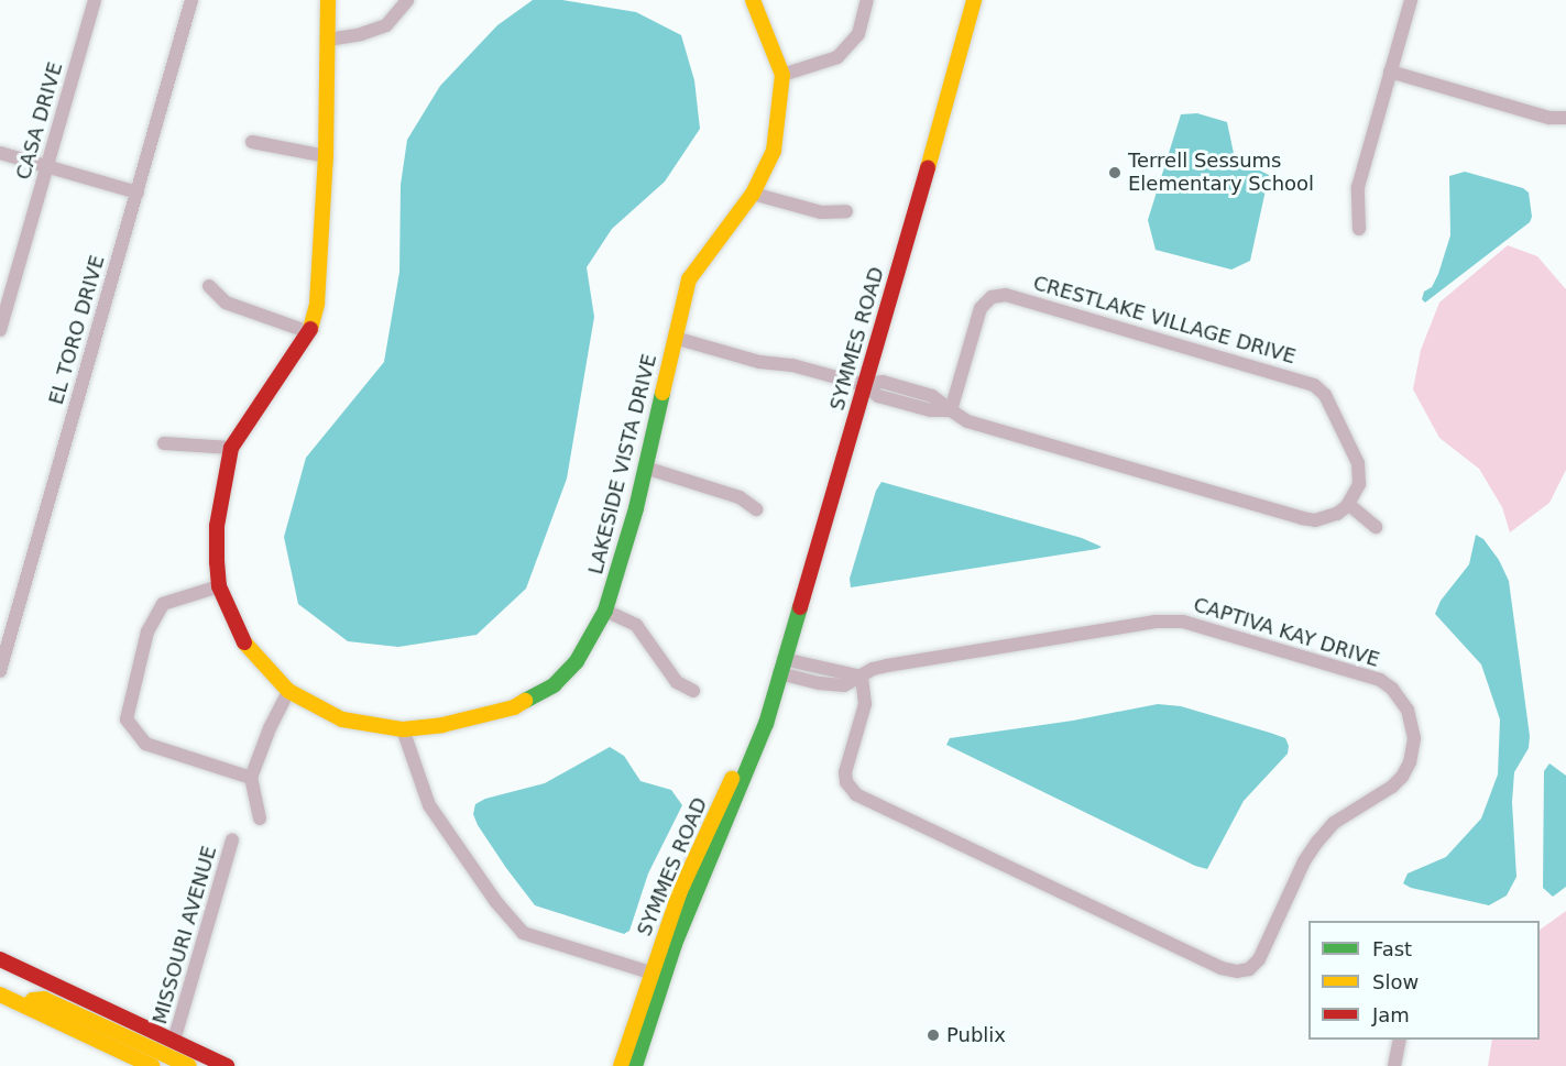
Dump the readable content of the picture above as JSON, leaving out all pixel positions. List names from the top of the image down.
{
  "streets": {
    "street": [
      "CASA DRIVE",
      "CRESTLAKE VILLAGE DRIVE",
      "EL TORO DRIVE",
      "SYMMES ROAD",
      "LAKESIDE VISTA DRIVE",
      "CAPTIVA KAY DRIVE",
      "MISSOURI AVENUE"
    ]
  },
  "places": ["Terrell Sessums Elementary School", "Publix"],
  "legend": ["Fast", "Slow", "Jam"]
}
